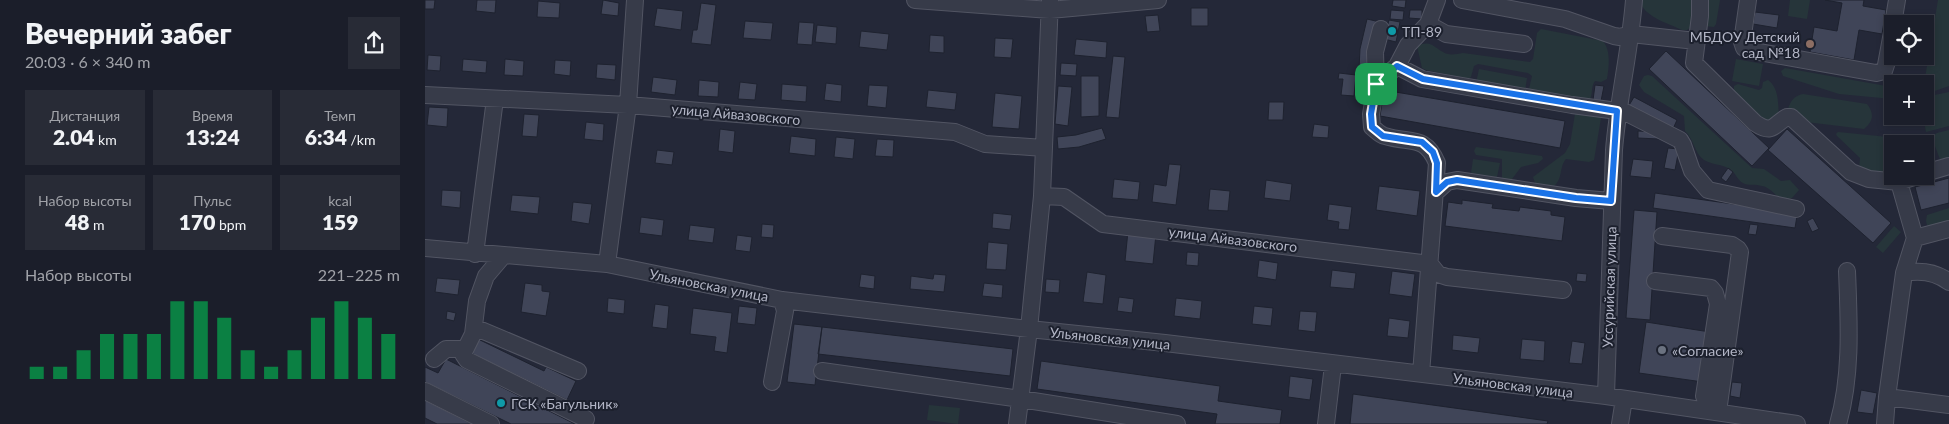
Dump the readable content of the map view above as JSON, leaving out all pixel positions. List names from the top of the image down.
{
  "streets": {
    "street": ["улица Айвазовского", "Ульяновская улица", "Уссурийская улица"]
  },
  "crossings": [
    ["Ульяновская улица", "Уссурийская улица"]
  ],
  "places": [
    "ТП-89",
    "МБДОУ Детский сад №18",
    "«Согласие»",
    "ГСК «Багульник»"
  ],
  "page": {
    "heading": ["Вечерний забег", "20:03 · 6 × 340 m"],
    "map_buttons": ["+", "−"],
    "stats": [
      ["Дистанция", "2.04 km"],
      ["Время", "13:24"],
      ["Темп", "6:34 /km"],
      ["Набор высоты", "48 m"],
      ["Пульс", "170 bpm"],
      ["kcal", "159"]
    ],
    "chart": ["Набор высоты", "221–225 m"]
  }
}
